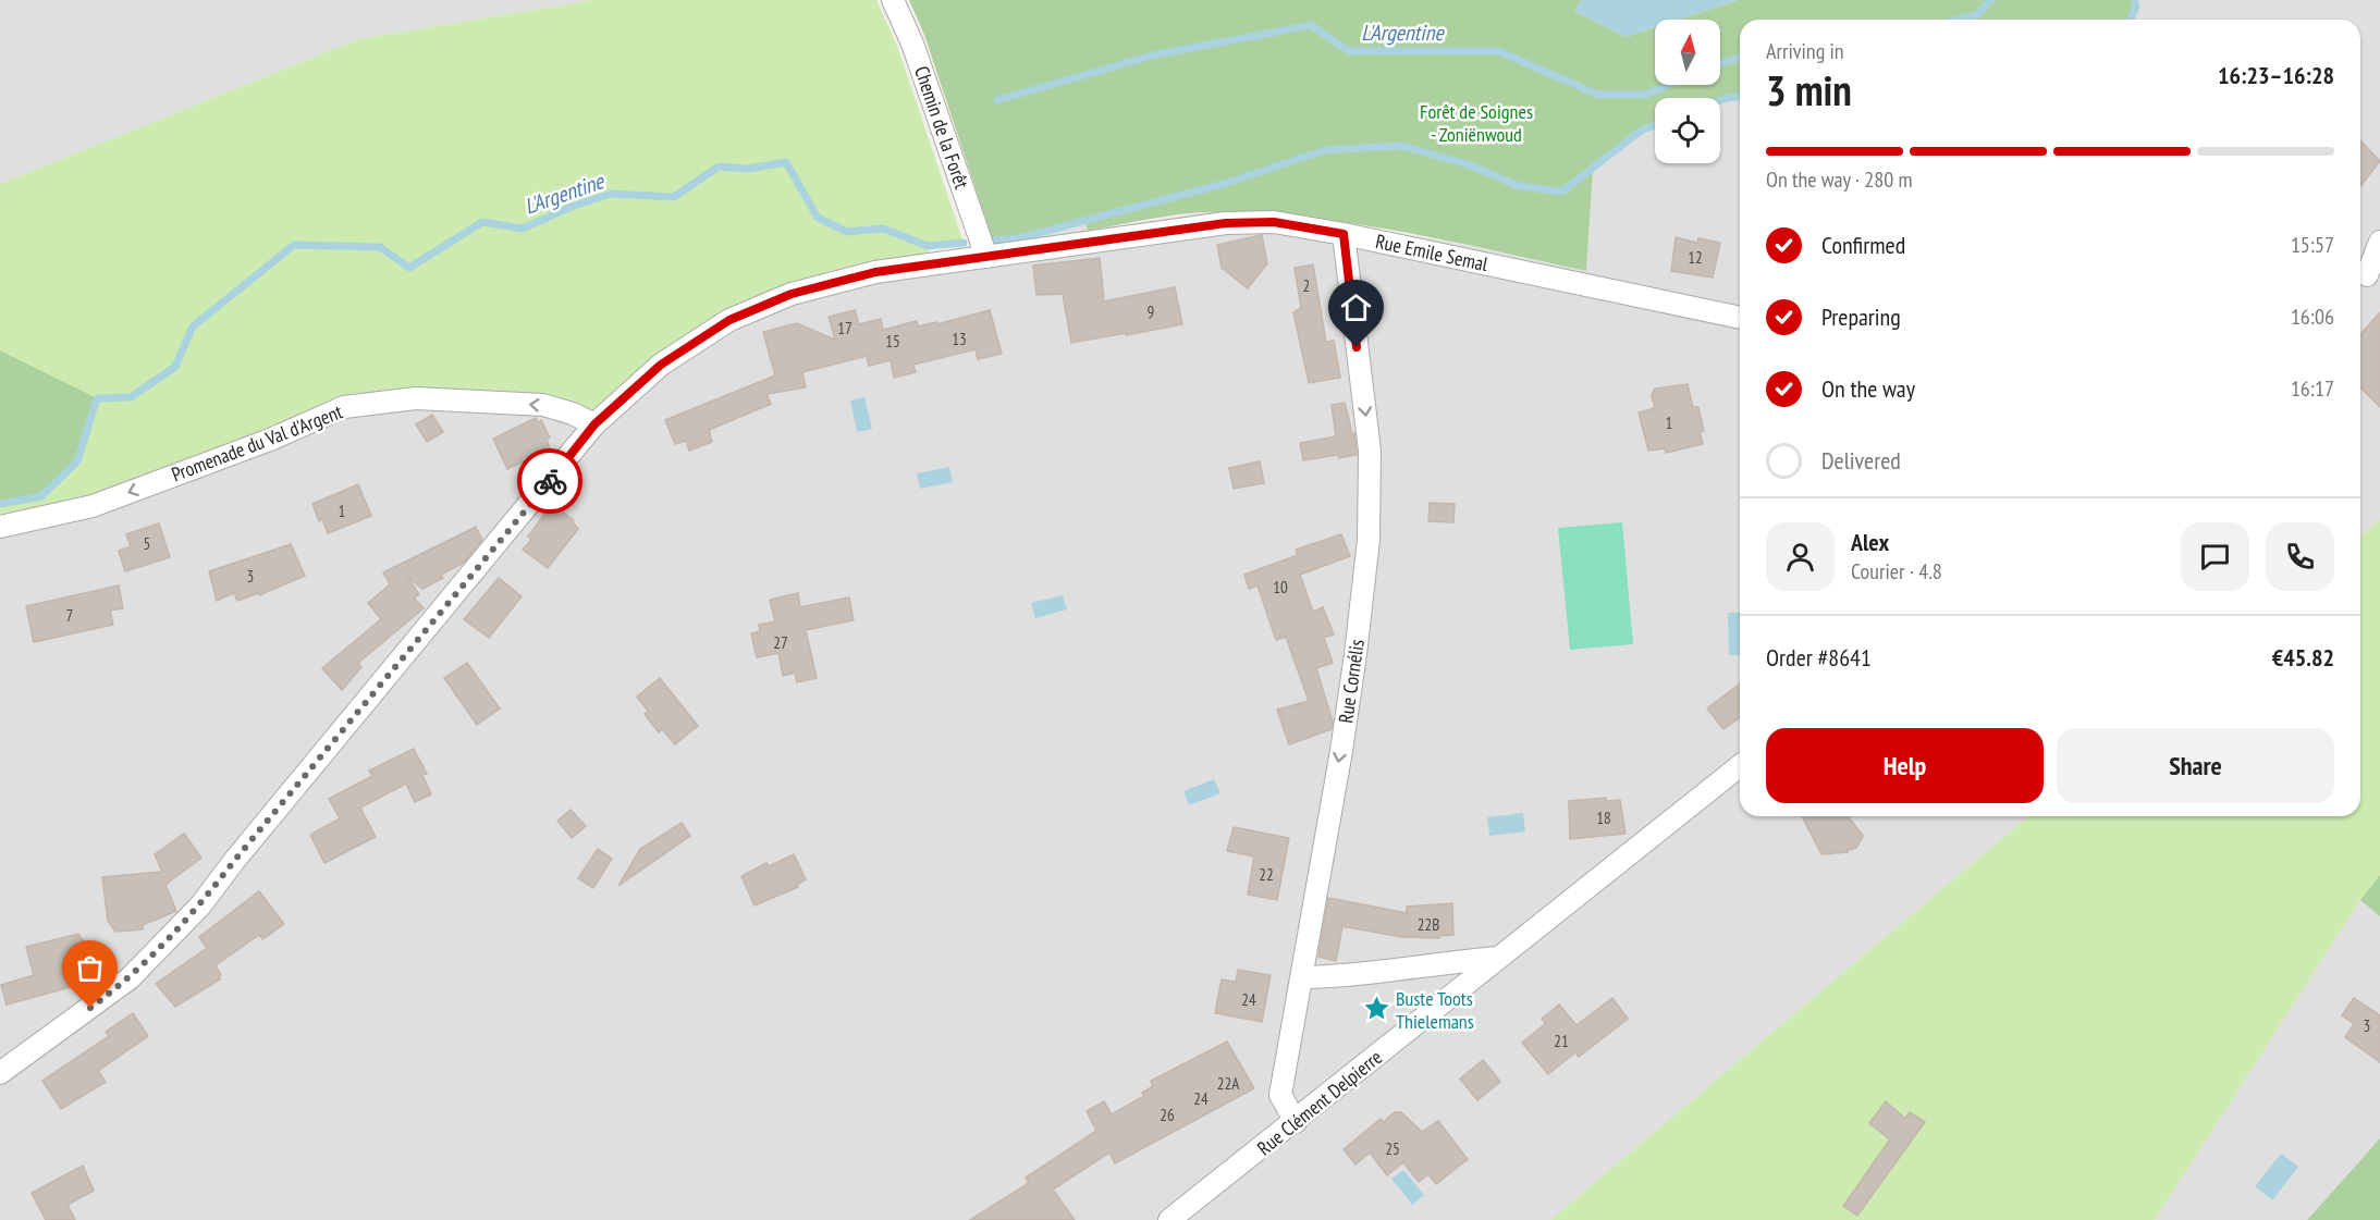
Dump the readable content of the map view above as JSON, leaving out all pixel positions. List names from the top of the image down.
{
  "streets": {
    "street": [
      "Chemin de la Forêt",
      "Rue Emile Semal",
      "Promenade du Val d'Argent",
      "Rue Cornélis",
      "Rue Clément Delpierre"
    ]
  },
  "crossings": [
    ["Chemin de la Forêt", "Rue Emile Semal"],
    ["Rue Emile Semal", "Promenade du Val d'Argent"],
    ["Rue Emile Semal", "Rue Cornélis"],
    ["Rue Cornélis", "Rue Clément Delpierre"]
  ],
  "one_way": ["Promenade du Val d'Argent", "Rue Cornélis"],
  "water": ["L'Argentine"],
  "parks": ["Forêt de Soignes - Zoniënwoud"],
  "places": {
    "place": ["Buste Toots Thielemans"]
  },
  "house_numbers": [
    "12",
    "2",
    "9",
    "17",
    "13",
    "15",
    "1",
    "1",
    "5",
    "3",
    "10",
    "7",
    "27",
    "18",
    "22",
    "22B",
    "24",
    "3",
    "21",
    "22A",
    "24",
    "26",
    "25"
  ],
  "north": "top",
  "page": {
    "heading": ["3 min", "Arriving in", "16:23–16:28"],
    "panel": [
      "Alex",
      "Courier · 4.8",
      "Order #8641",
      "€45.82"
    ],
    "bar": "On the way · 280 m",
    "list": [
      ["Confirmed", "15:57"],
      ["Preparing", "16:06"],
      ["On the way", "16:17"],
      "Delivered"
    ],
    "buttons": ["Help", "Share"]
  }
}
